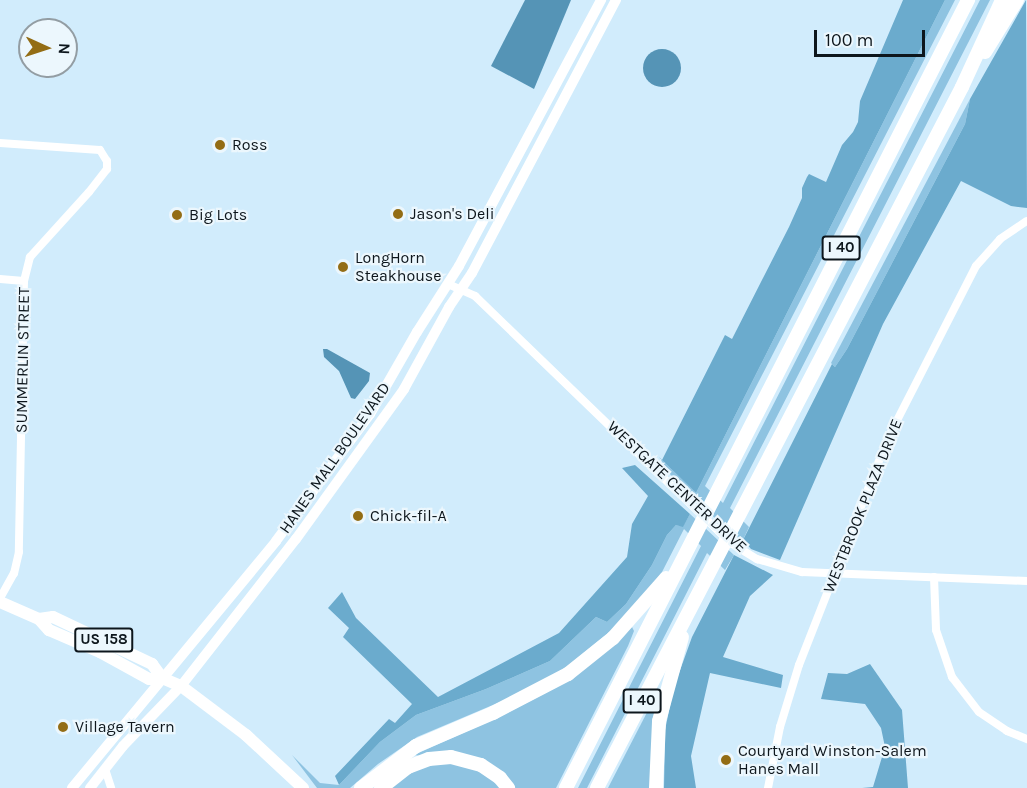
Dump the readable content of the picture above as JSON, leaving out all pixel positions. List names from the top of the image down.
{
  "streets": {
    "highway": ["I 40"],
    "main road": ["HANES MALL BOULEVARD", "US 158"],
    "street": ["SUMMERLIN STREET", "WESTGATE CENTER DRIVE", "WESTBROOK PLAZA DRIVE"]
  },
  "crossings": [
    ["SUMMERLIN STREET", "US 158"],
    ["HANES MALL BOULEVARD", "WESTGATE CENTER DRIVE"],
    ["HANES MALL BOULEVARD", "US 158"],
    ["WESTGATE CENTER DRIVE", "WESTBROOK PLAZA DRIVE"]
  ],
  "places": [
    "Ross",
    "Jason's Deli",
    "Big Lots",
    "LongHorn Steakhouse",
    "Chick-fil-A",
    "Village Tavern",
    "Courtyard Winston-Salem Hanes Mall"
  ],
  "scale_bar": "100 m",
  "north": "right"
}
